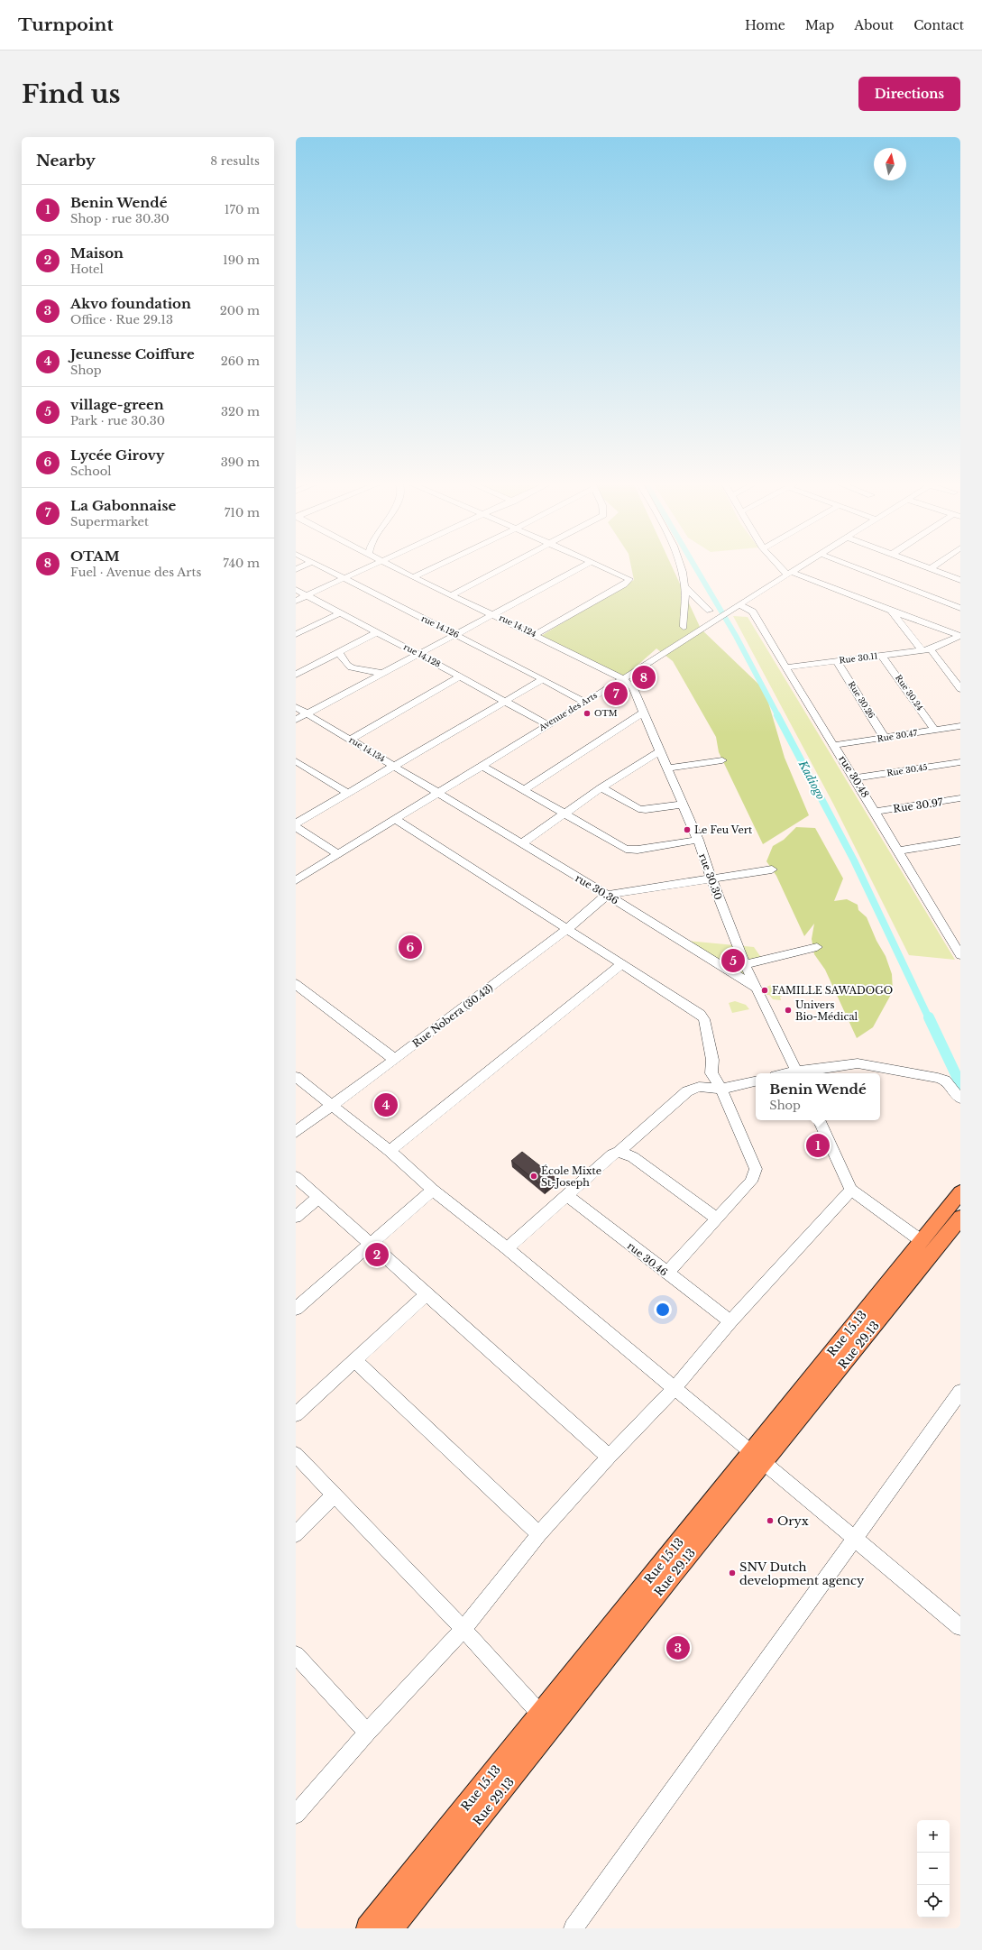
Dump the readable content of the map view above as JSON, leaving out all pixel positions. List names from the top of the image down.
{
  "streets": {
    "main road": ["Rue 15.13", "Rue 29.13"],
    "street": [
      "rue 14.124",
      "rue 14.126",
      "rue 14.128",
      "Rue 30.11",
      "Rue 30.24",
      "Rue 30.26",
      "Avenue des Arts",
      "Rue 30.47",
      "rue 14.134",
      "Rue 30.45",
      "rue 30.48",
      "Rue 30.97",
      "rue 30.30",
      "rue 30.36",
      "Rue Nobera (30.43)",
      "rue 30.46"
    ]
  },
  "crossings": [
    ["rue 14.124", "Avenue des Arts"],
    ["rue 14.124", "rue 30.30"],
    ["rue 14.126", "Avenue des Arts"],
    ["rue 14.128", "Avenue des Arts"],
    ["Rue 30.11", "Rue 30.24"],
    ["Rue 30.11", "Rue 30.26"],
    ["Rue 30.11", "rue 30.48"],
    ["Rue 30.24", "Rue 30.47"],
    ["Rue 30.26", "Rue 30.47"],
    ["Avenue des Arts", "rue 14.134"],
    ["Avenue des Arts", "rue 30.48"],
    ["Avenue des Arts", "rue 30.30"],
    ["Avenue des Arts", "rue 30.36"],
    ["Rue 30.47", "rue 30.48"],
    ["rue 14.134", "rue 30.36"],
    ["Rue 30.45", "rue 30.48"],
    ["rue 30.48", "Rue 30.97"],
    ["rue 30.30", "rue 30.36"],
    ["rue 30.36", "Rue Nobera (30.43)"],
    ["Rue 15.13", "Rue 29.13"]
  ],
  "water": ["Kadiogo"],
  "places": [
    "OTM",
    "Le Feu Vert",
    "FAMILLE SAWADOGO",
    "Univers Bio-Médical",
    "École Mixte St-Joseph",
    "Oryx",
    "SNV Dutch development agency"
  ],
  "north": "top",
  "page": {
    "header": "Turnpoint",
    "nav": [
      "Home",
      "Map",
      "About",
      "Contact"
    ],
    "buttons": "Directions",
    "title": "Find us",
    "heading": ["Nearby", "8 results"],
    "list": [
      {
        "mark": "1",
        "name": "Benin Wendé",
        "note": "Shop · rue 30.30",
        "value": "170 m"
      },
      {
        "mark": "2",
        "name": "Maison",
        "note": "Hotel",
        "value": "190 m"
      },
      {
        "mark": "3",
        "name": "Akvo foundation",
        "note": "Office · Rue 29.13",
        "value": "200 m"
      },
      {
        "mark": "4",
        "name": "Jeunesse Coiffure",
        "note": "Shop",
        "value": "260 m"
      },
      {
        "mark": "5",
        "name": "village-green",
        "note": "Park · rue 30.30",
        "value": "320 m"
      },
      {
        "mark": "6",
        "name": "Lycée Girovy",
        "note": "School",
        "value": "390 m"
      },
      {
        "mark": "7",
        "name": "La Gabonnaise",
        "note": "Supermarket",
        "value": "710 m"
      },
      {
        "mark": "8",
        "name": "OTAM",
        "note": "Fuel · Avenue des Arts",
        "value": "740 m"
      }
    ],
    "pins": [
      "8",
      "7",
      "6",
      "5",
      "4",
      "1",
      "2",
      "3"
    ],
    "popup": ["Benin Wendé", "Shop"],
    "map_buttons": ["+", "−"]
  }
}
